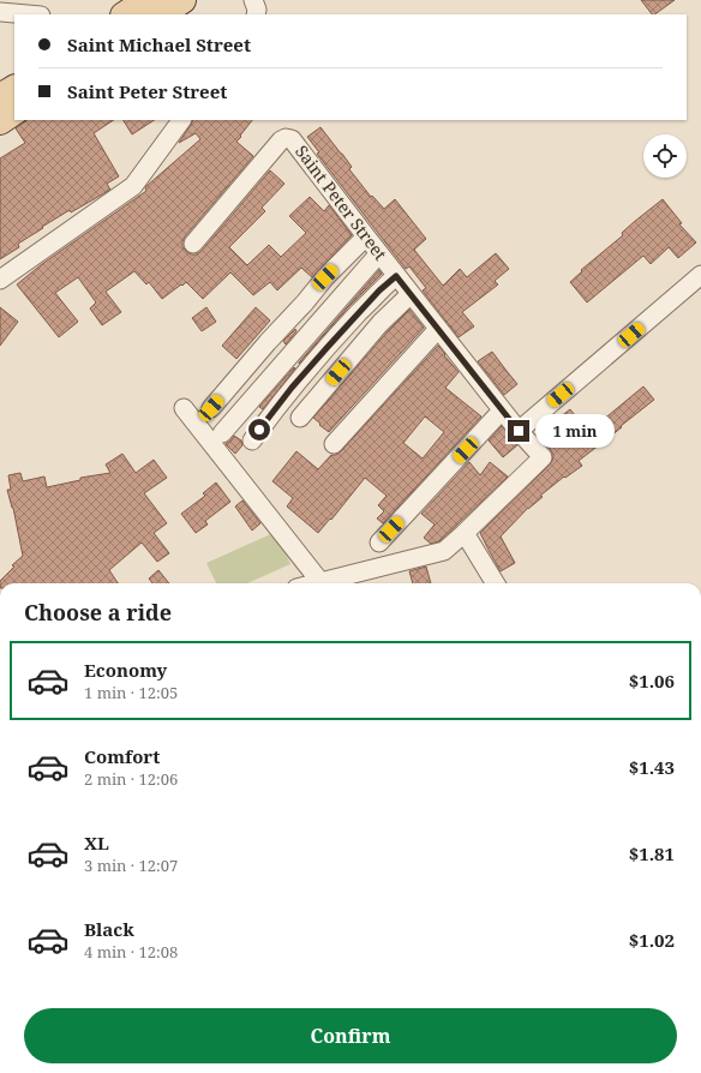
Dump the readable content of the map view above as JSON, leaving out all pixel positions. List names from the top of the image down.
{
  "streets": {
    "street": ["Saint Peter Street"]
  },
  "page": {
    "banner": ["Saint Michael Street", "Saint Peter Street"],
    "bubble": "1 min",
    "heading": "Choose a ride",
    "list": [
      {
        "name": "Economy",
        "note": "1 min · 12:05",
        "value": "$1.06"
      },
      {
        "name": "Comfort",
        "note": "2 min · 12:06",
        "value": "$1.43"
      },
      {
        "name": "XL",
        "note": "3 min · 12:07",
        "value": "$1.81"
      },
      {
        "name": "Black",
        "note": "4 min · 12:08",
        "value": "$1.02"
      }
    ],
    "buttons": "Confirm"
  }
}
